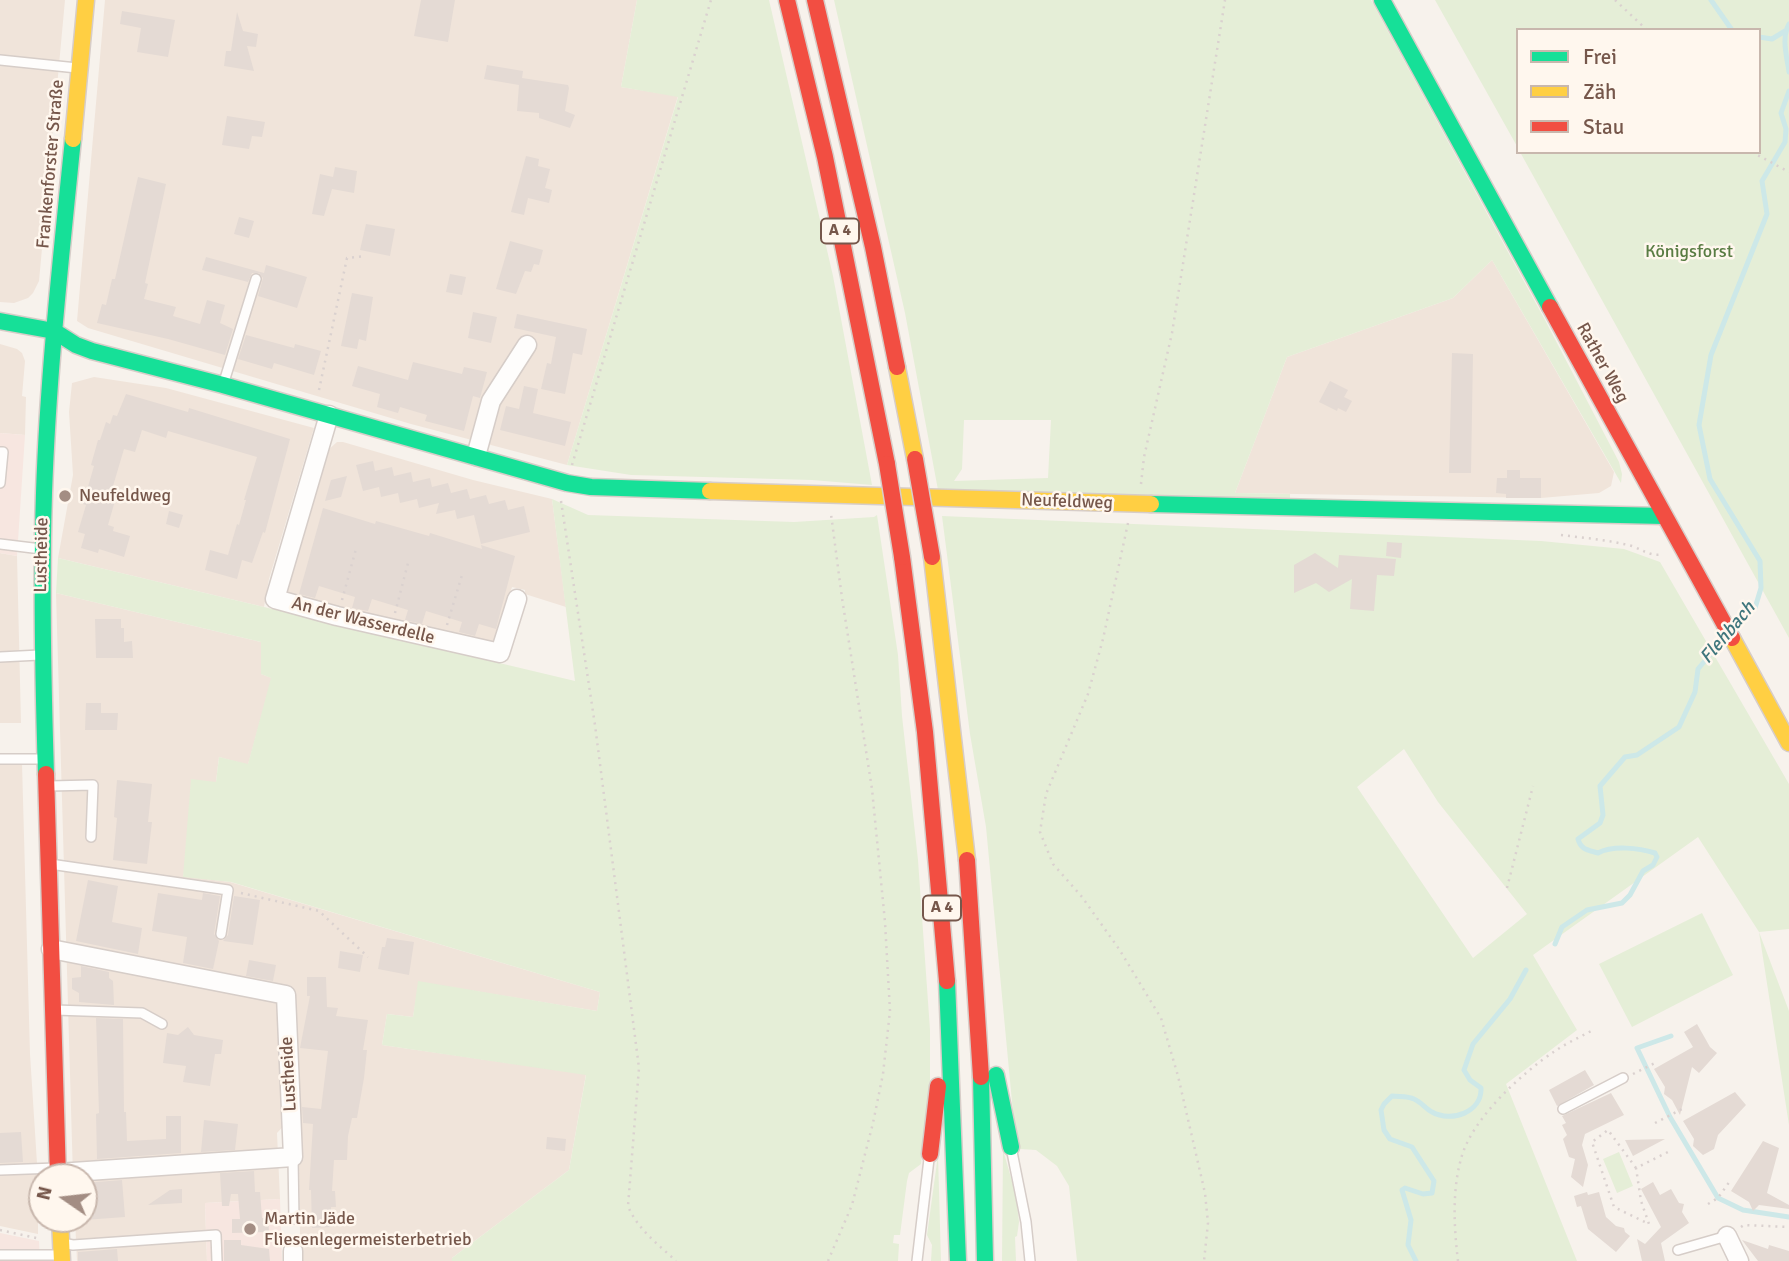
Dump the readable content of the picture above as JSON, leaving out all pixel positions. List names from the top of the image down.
{
  "streets": {
    "main road": [
      "Frankenforster Straße",
      "A 4",
      "Rather Weg",
      "Neufeldweg",
      "Lustheide"
    ],
    "street": ["An der Wasserdelle"]
  },
  "crossings": [
    ["Frankenforster Straße", "Neufeldweg"],
    ["Frankenforster Straße", "Lustheide"],
    ["Rather Weg", "Neufeldweg"],
    ["Neufeldweg", "Lustheide"],
    ["Neufeldweg", "An der Wasserdelle"]
  ],
  "water": ["Flehbach"],
  "parks": ["Königsforst"],
  "places": ["Neufeldweg", "Martin Jäde Fliesenlegermeisterbetrieb"],
  "legend": ["Frei", "Zäh", "Stau"],
  "north": "left"
}
